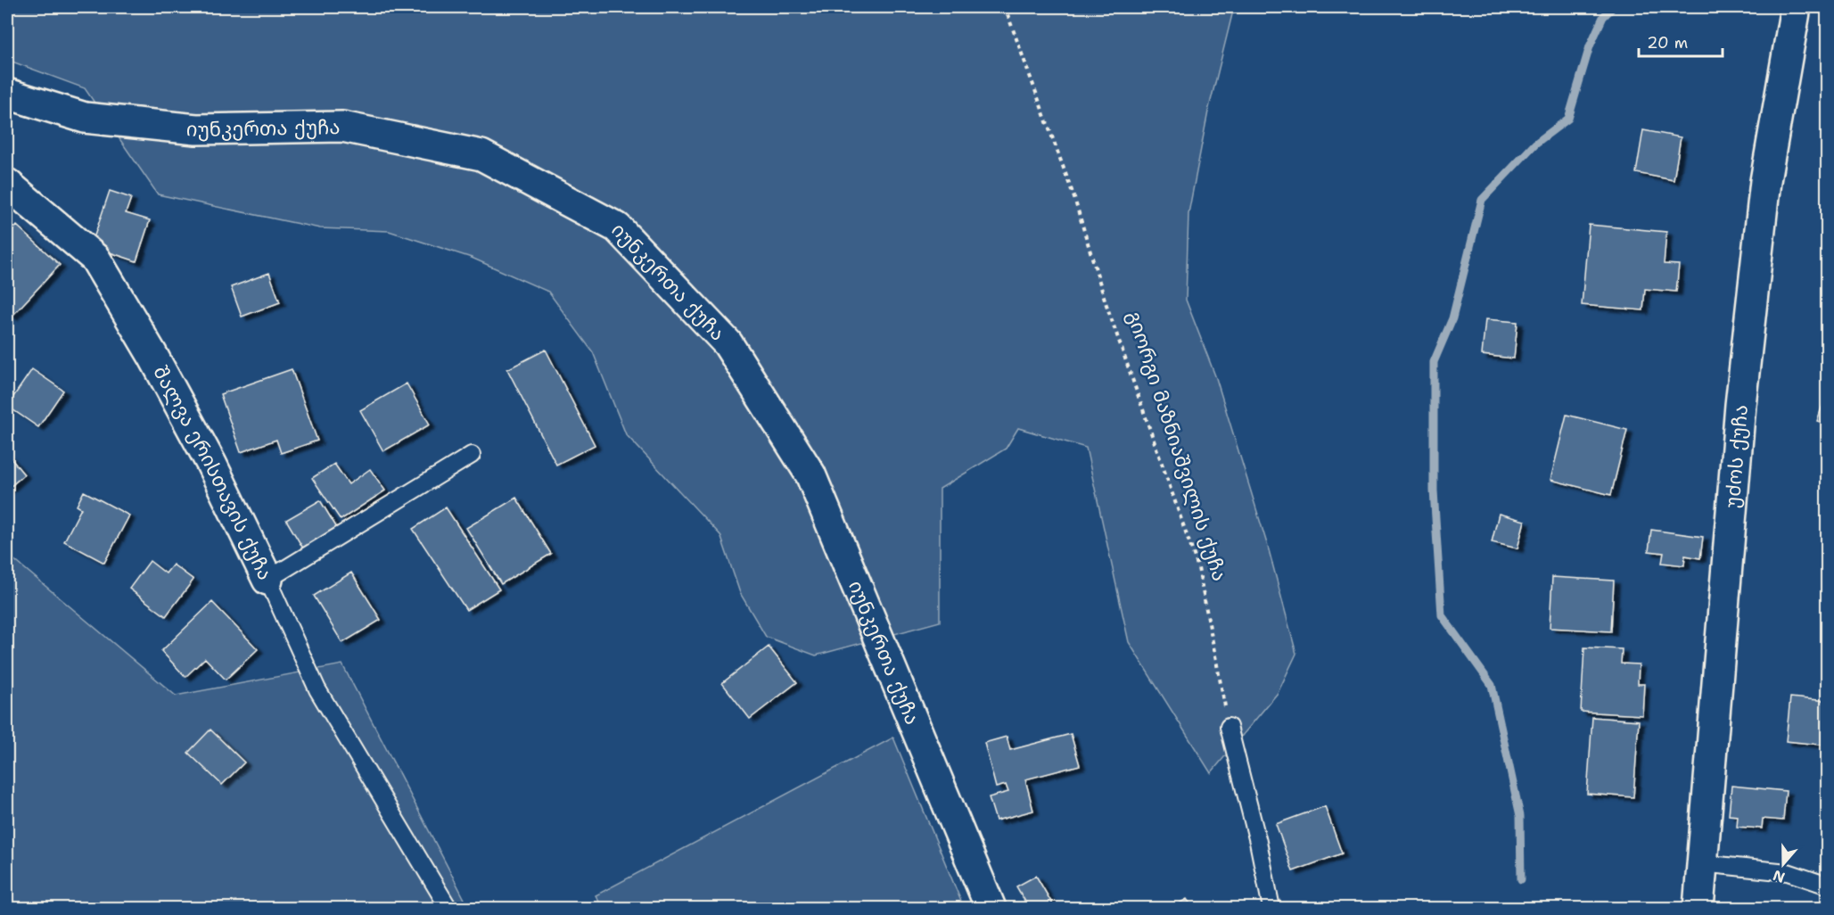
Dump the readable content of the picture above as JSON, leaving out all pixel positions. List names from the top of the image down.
{
  "streets": {
    "main road": ["იუნკერთა ქუჩა", "უძოს ქუჩა", "შალვა ერისთავის ქუჩა"],
    "path": ["გიორგი მაზნიაშვილის ქუჩა"]
  },
  "scale_bar": "20 m",
  "north": "bottom"
}
